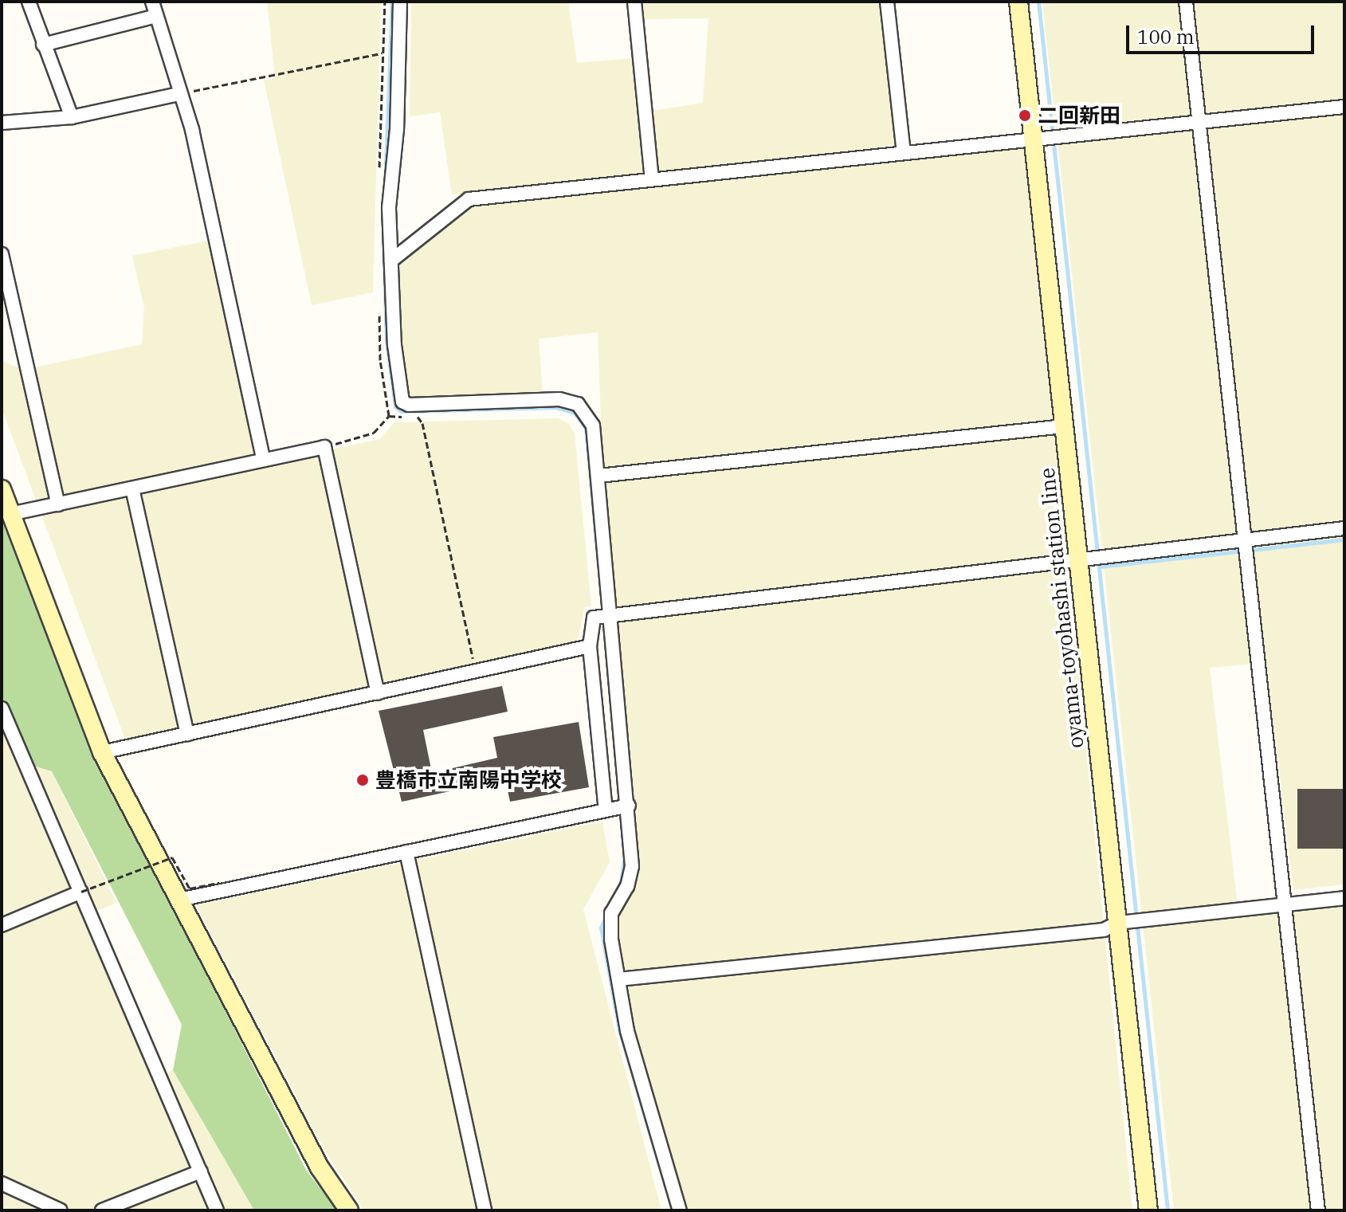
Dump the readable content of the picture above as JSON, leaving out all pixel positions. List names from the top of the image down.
{
  "streets": {
    "main road": ["oyama-toyohashi station line"]
  },
  "places": ["二回新田", "豊橋市立南陽中学校"],
  "scale_bar": "100 m"
}
